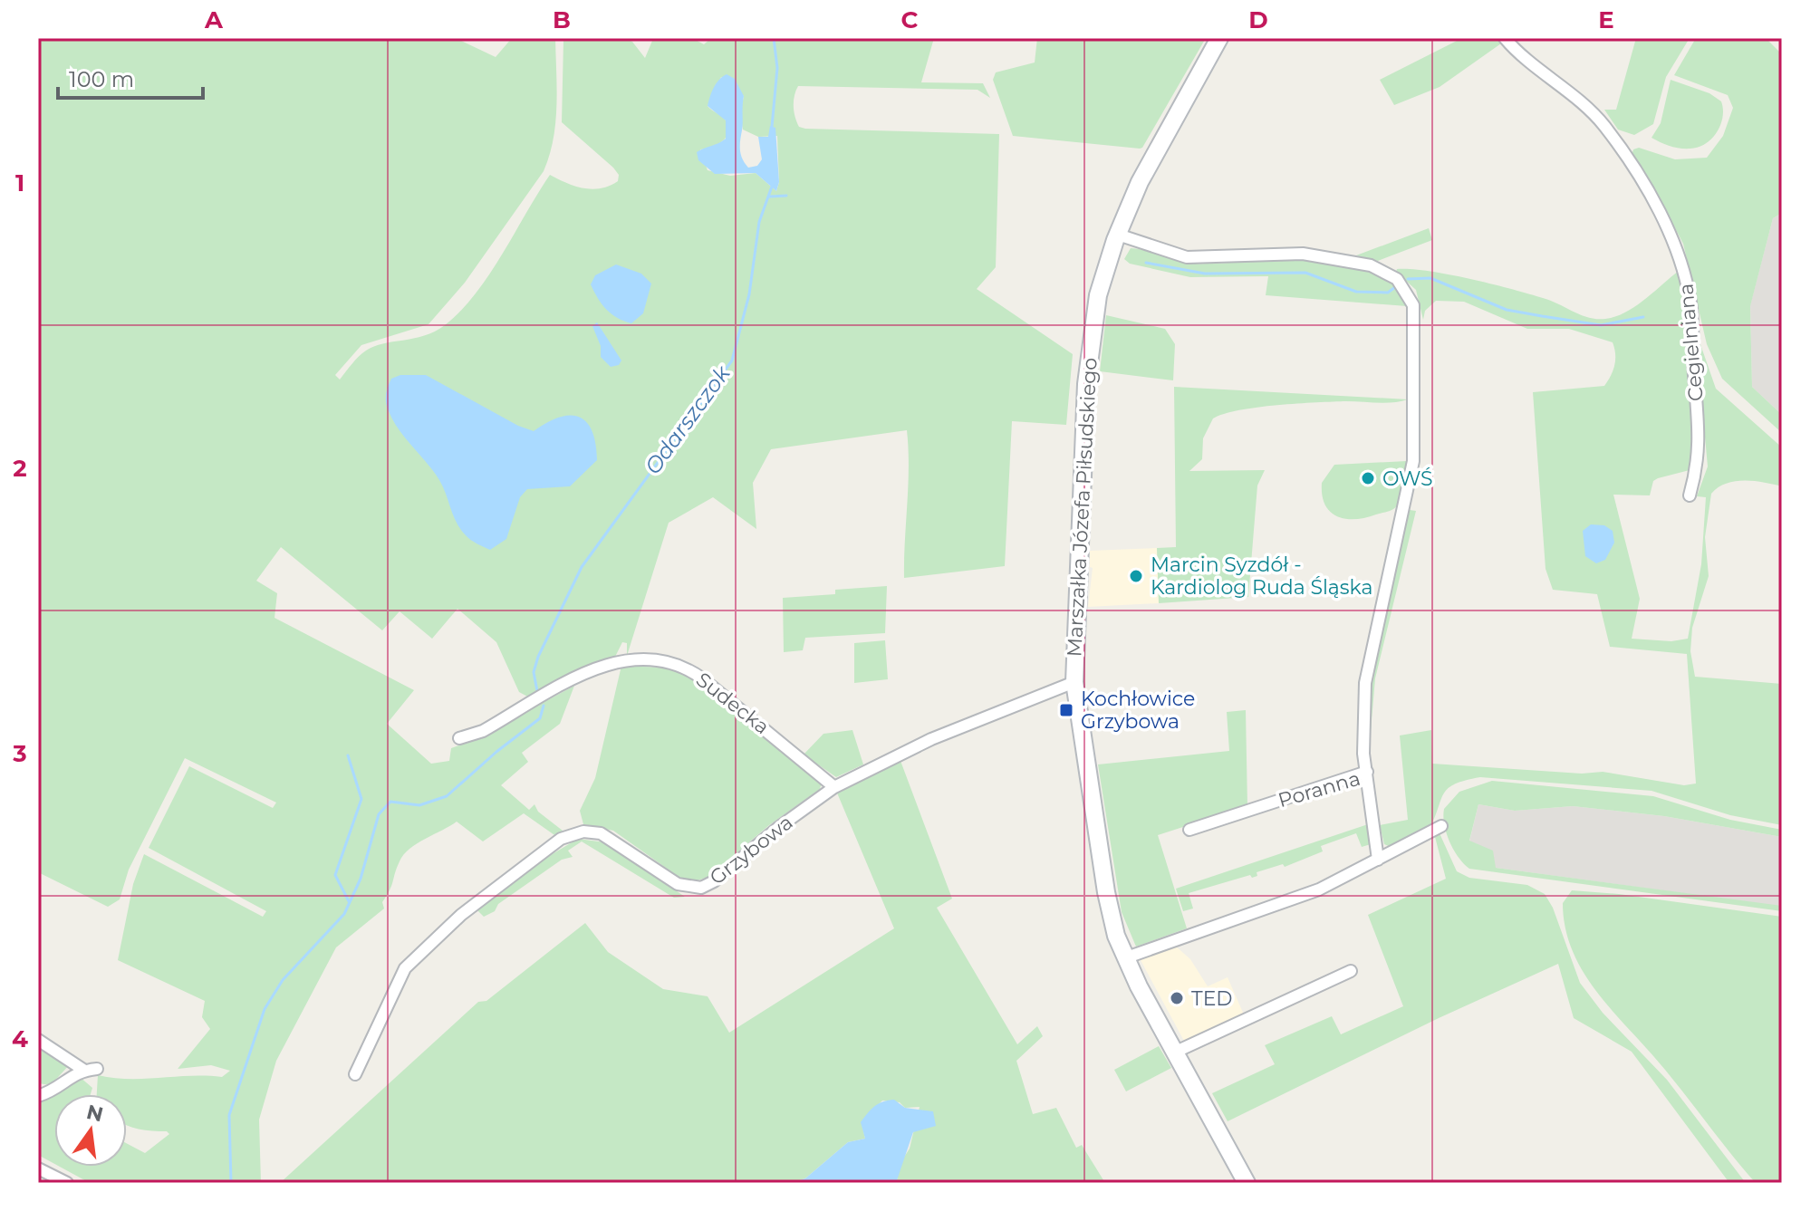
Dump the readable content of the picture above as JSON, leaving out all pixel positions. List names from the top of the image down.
{
  "streets": {
    "street": [
      "Cegielniana",
      "Marszałka Józefa Piłsudskiego",
      "Sudecka",
      "Poranna",
      "Grzybowa"
    ]
  },
  "crossings": [
    ["Marszałka Józefa Piłsudskiego", "Grzybowa"],
    ["Sudecka", "Grzybowa"]
  ],
  "water": ["Odarszczok"],
  "places": {
    "other": ["OWŚ", "Marcin Syzdół - Kardiolog Ruda Śląska", "TED"],
    "transit": ["Kochłowice Grzybowa"]
  },
  "scale_bar": "100 m",
  "north": "top",
  "grid": {
    "columns": [
      "A",
      "B",
      "C",
      "D",
      "E"
    ],
    "rows": [
      "1",
      "2",
      "3",
      "4"
    ]
  }
}
